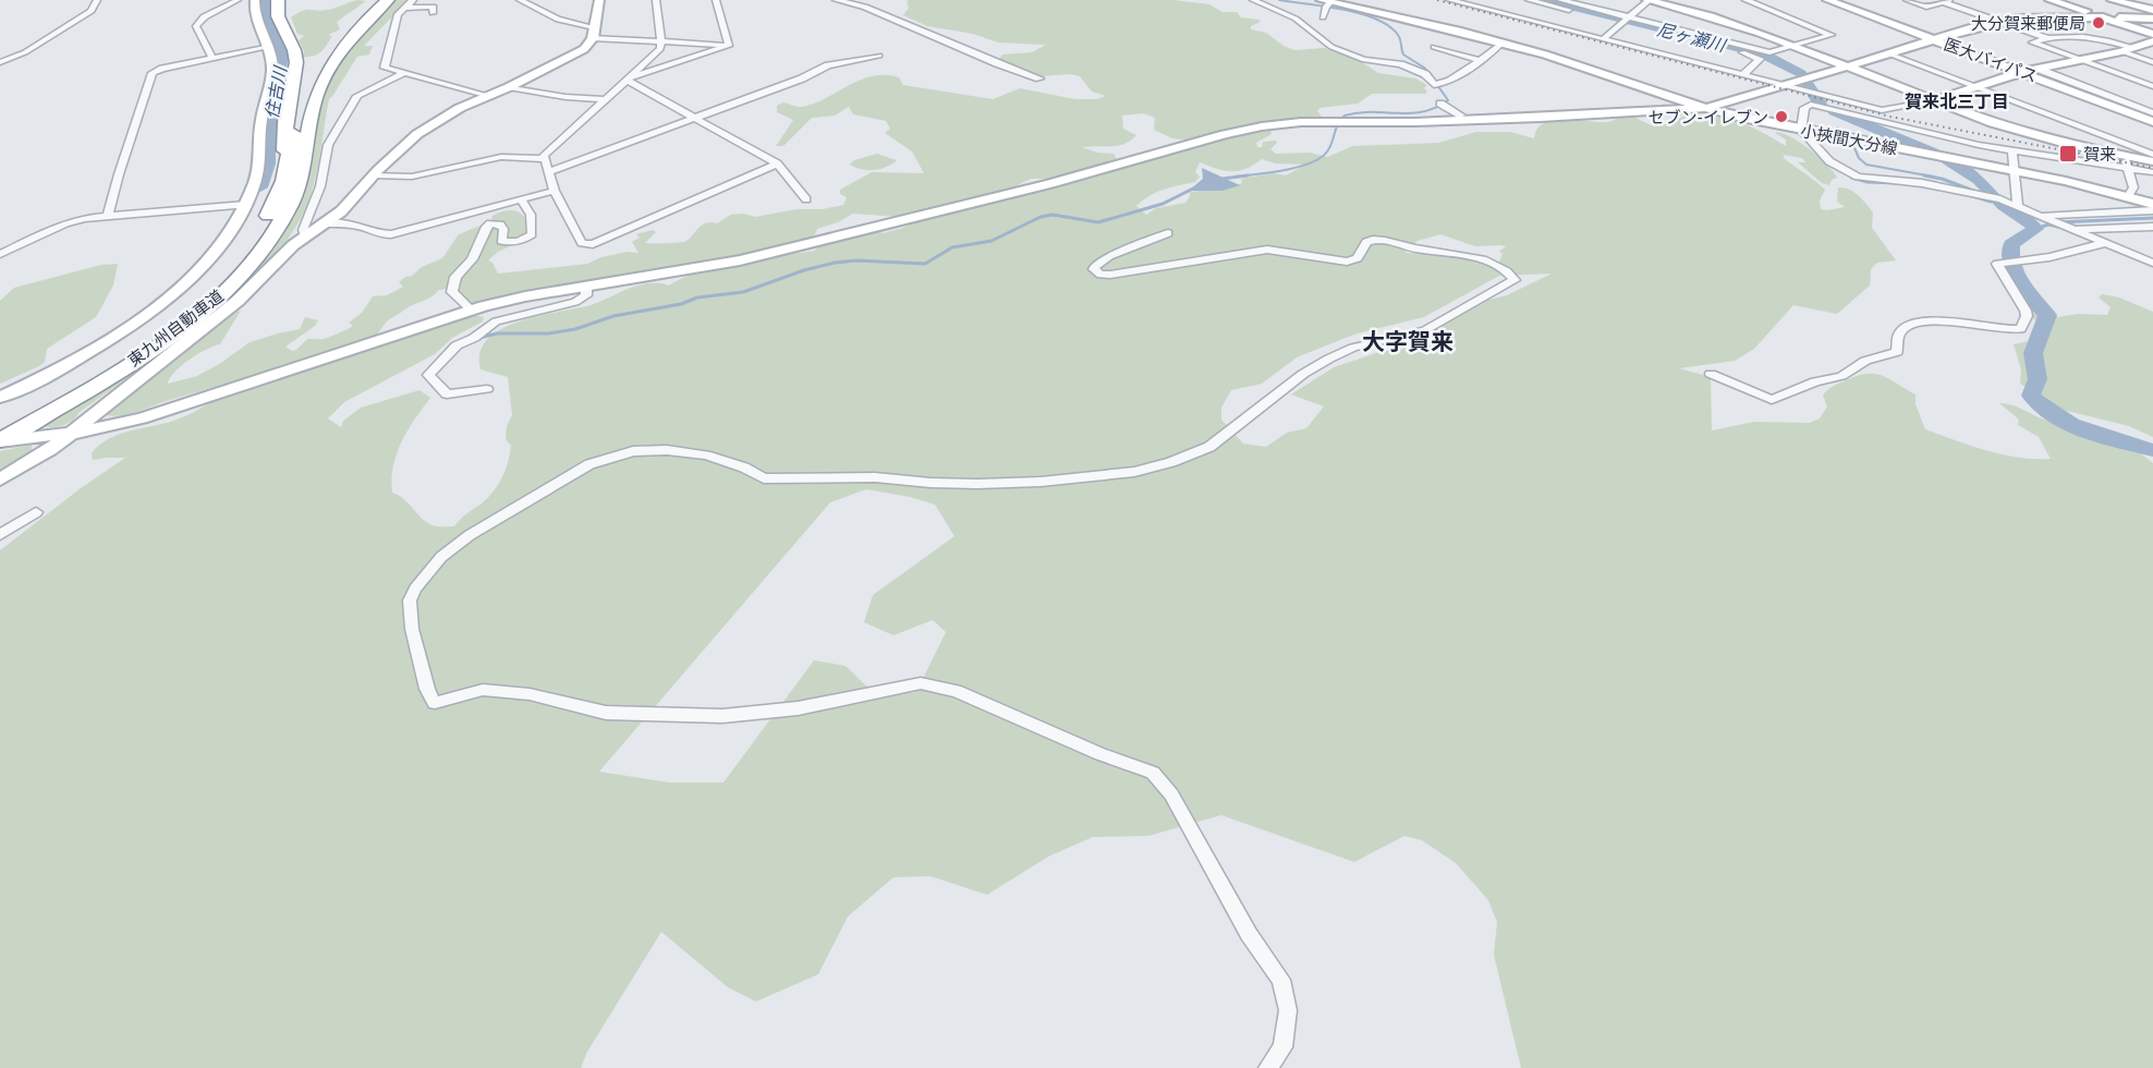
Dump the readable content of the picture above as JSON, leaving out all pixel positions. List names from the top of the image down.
{
  "streets": {
    "highway": ["東九州自動車道"],
    "street": ["医大バイパス", "小挾間大分線"]
  },
  "districts": ["賀来北三丁目", "大字賀来"],
  "water": ["尼ヶ瀬川", "住吉川"],
  "places": {
    "other": ["大分賀来郵便局", "セブン-イレブン"],
    "transit": ["賀来"]
  }
}
